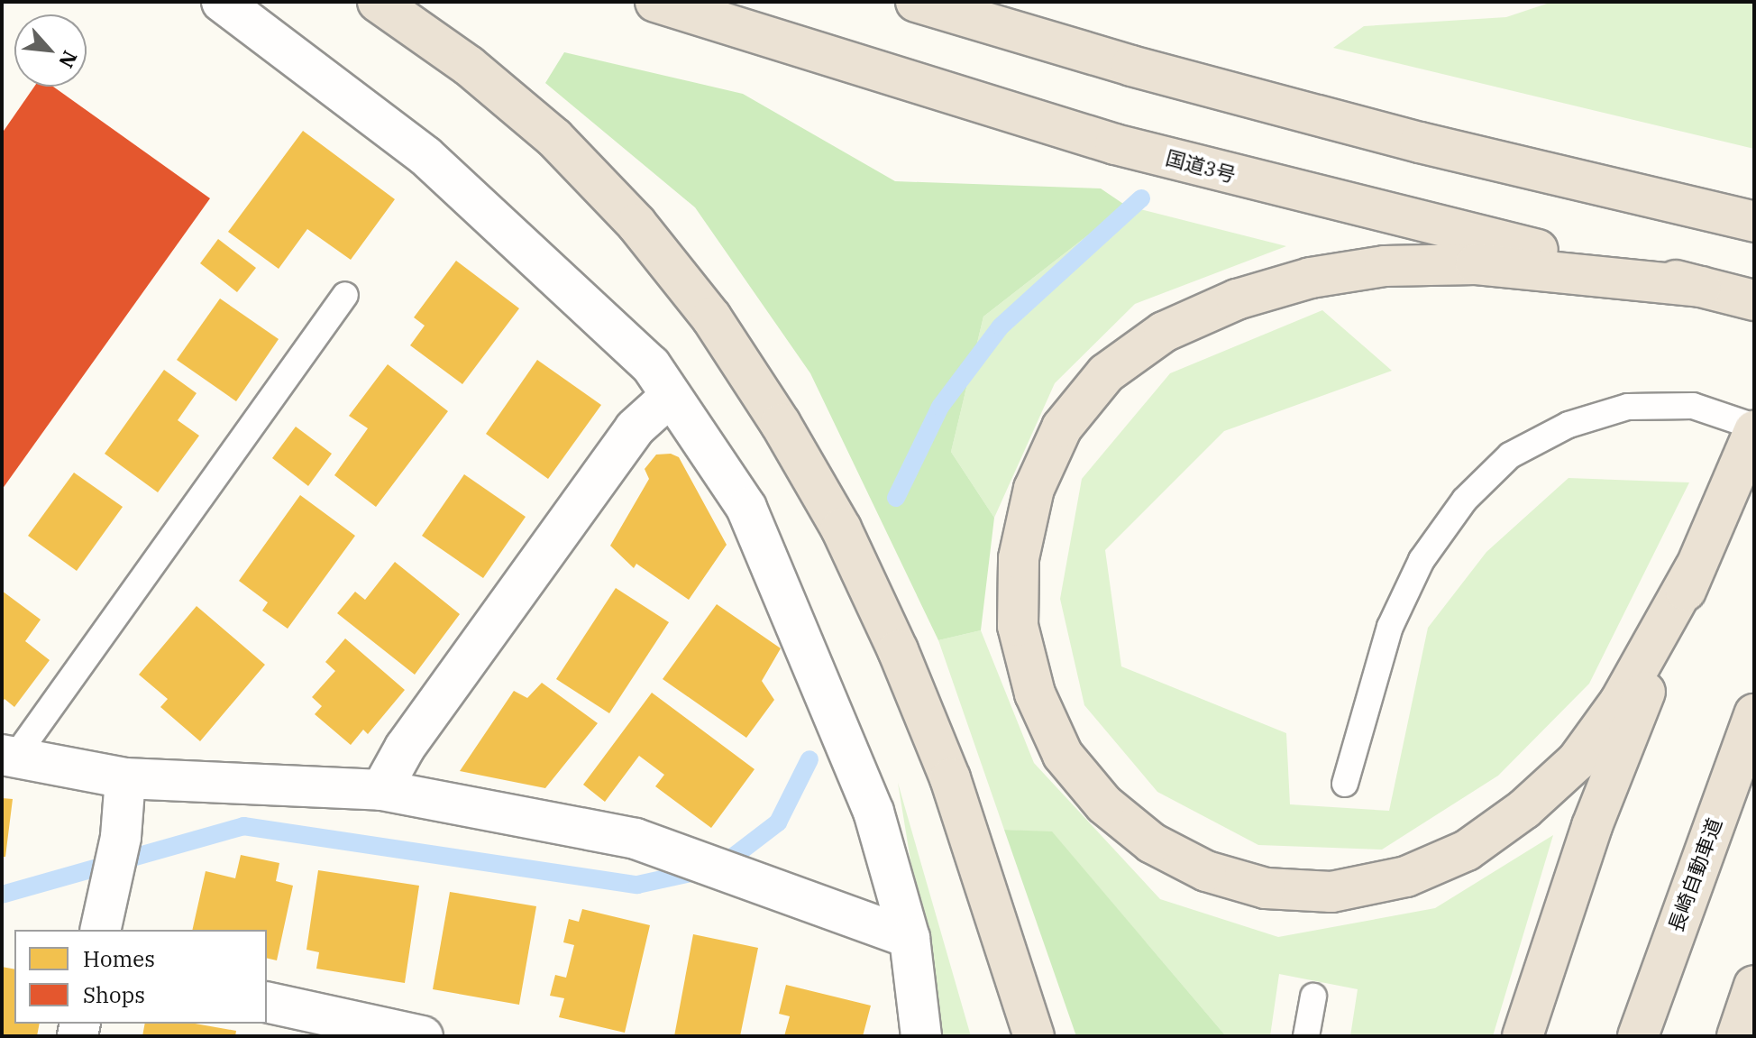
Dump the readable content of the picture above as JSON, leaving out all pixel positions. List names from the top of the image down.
{
  "streets": {
    "highway": ["国道3号", "長崎自動車道"]
  },
  "legend": ["Homes", "Shops"],
  "north": "bottom right"
}
